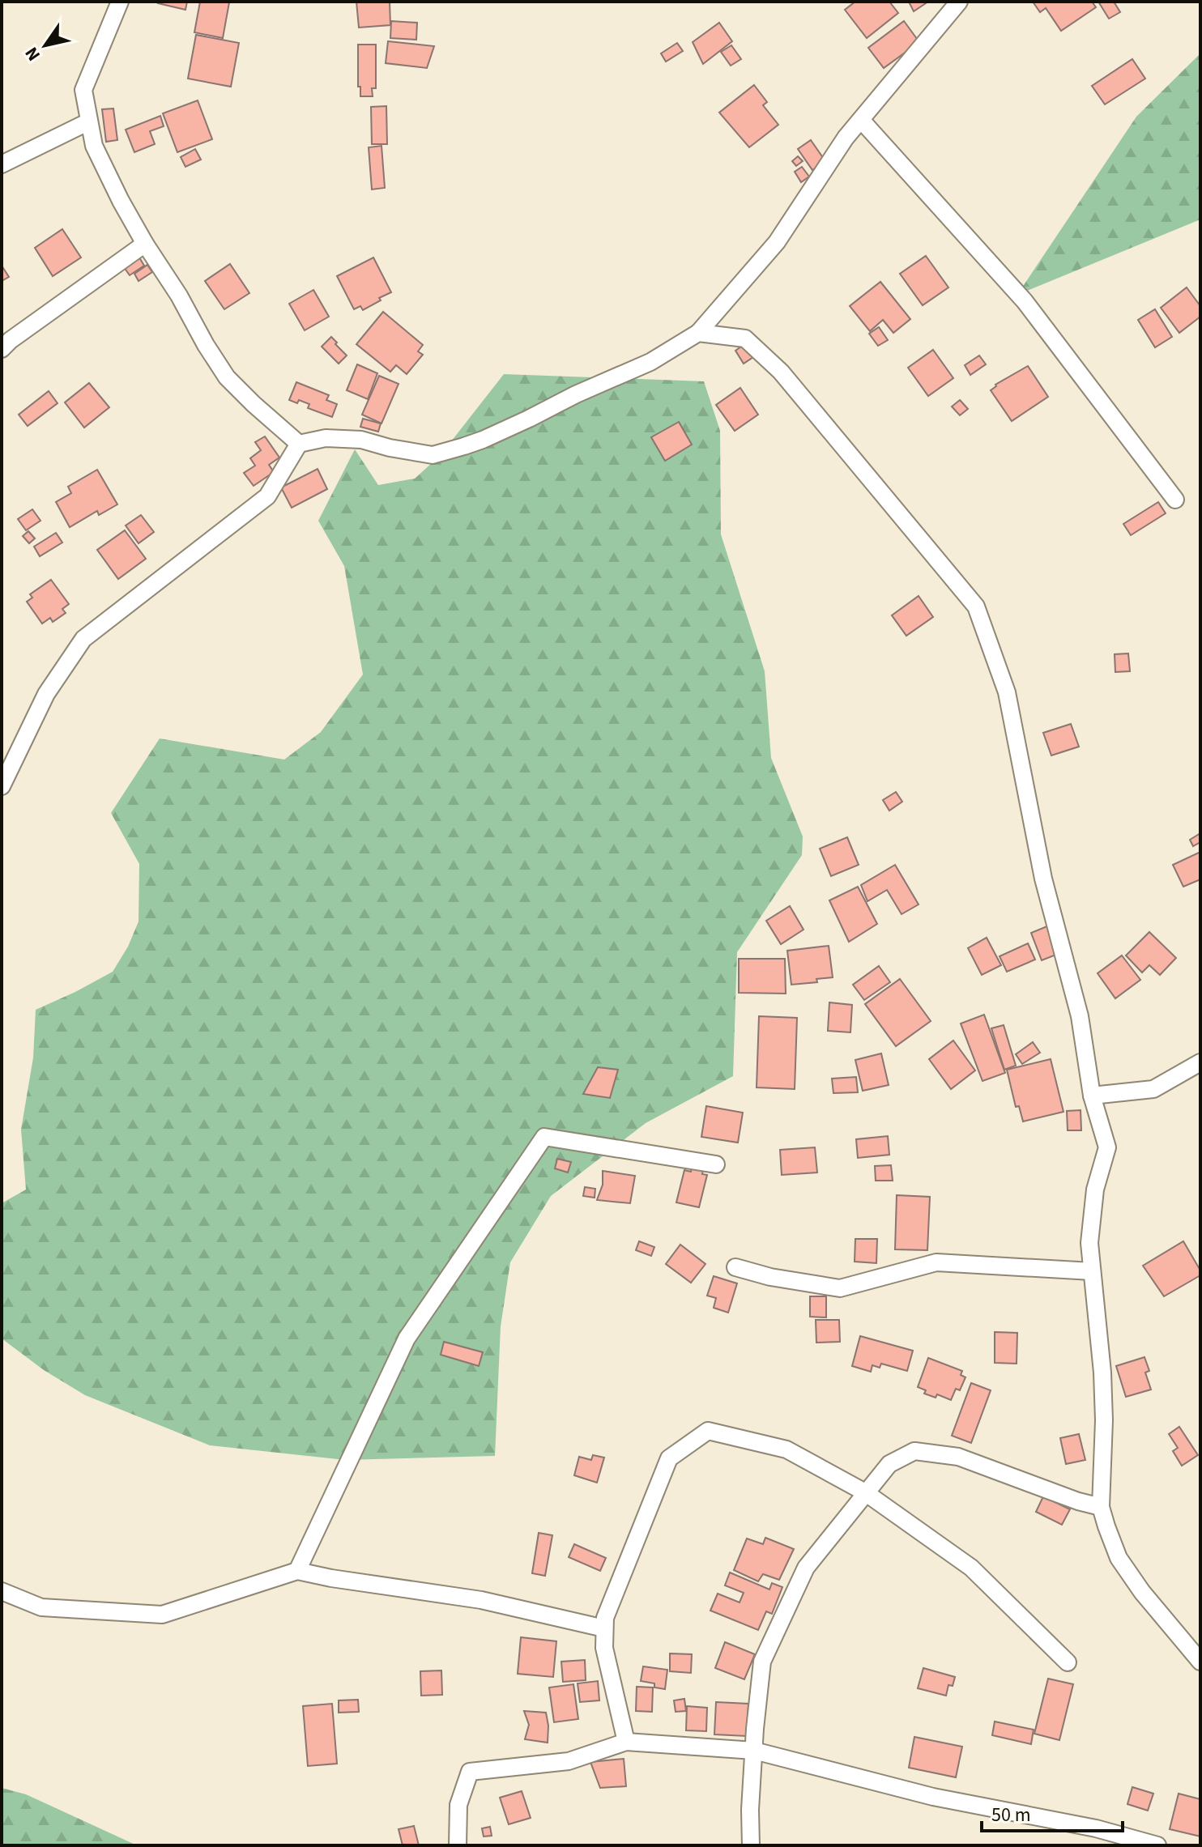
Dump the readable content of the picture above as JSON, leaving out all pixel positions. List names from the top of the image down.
{
  "scale_bar": "50 m",
  "north": "bottom left"
}
